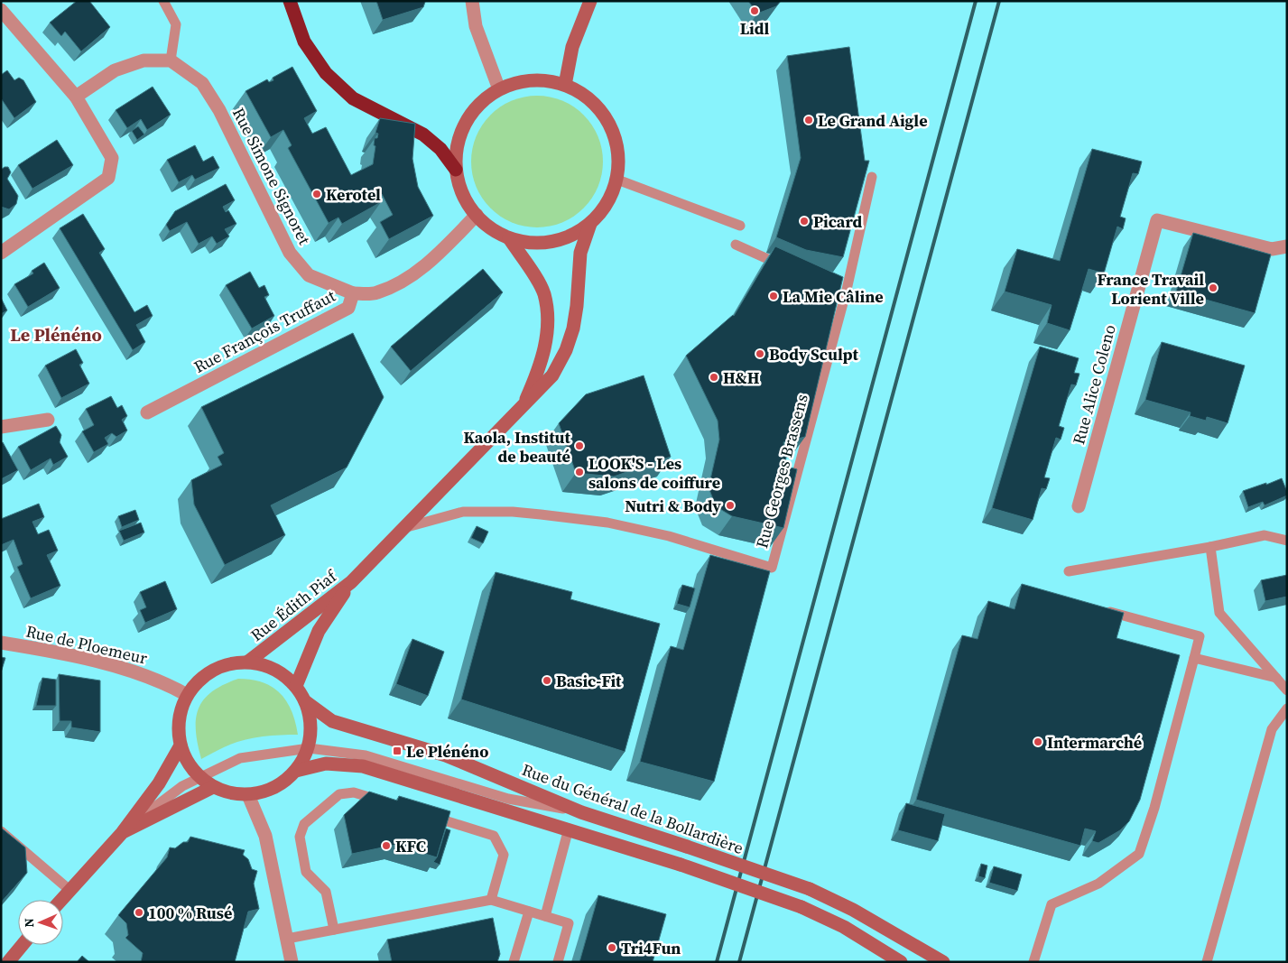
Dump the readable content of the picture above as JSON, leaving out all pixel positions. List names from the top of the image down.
{
  "streets": {
    "main road": ["Rue Édith Piaf", "Rue du Général de la Bollardière"],
    "street": [
      "Rue Simone Signoret",
      "Rue François Truffaut",
      "Rue Alice Coleno",
      "Rue de Ploemeur"
    ],
    "lane": ["Rue Georges Brassens"]
  },
  "crossings": [
    ["Rue Simone Signoret", "Rue François Truffaut"],
    ["Rue Édith Piaf", "Rue de Ploemeur"],
    ["Rue Édith Piaf", "Rue du Général de la Bollardière"],
    ["Rue de Ploemeur", "Rue du Général de la Bollardière"]
  ],
  "districts": ["Le Plénéno"],
  "places": {
    "other": [
      "Lidl",
      "Le Grand Aigle",
      "Kerotel",
      "Picard",
      "France Travail Lorient Ville",
      "La Mie Câline",
      "Body Sculpt",
      "H&H",
      "Kaola, Institut de beauté",
      "LOOK'S - Les salons de coiffure",
      "Nutri & Body",
      "Basic-Fit",
      "Intermarché",
      "KFC",
      "100 % Rusé",
      "Tri4Fun"
    ],
    "transit": ["Le Plénéno"]
  },
  "north": "left"
}
